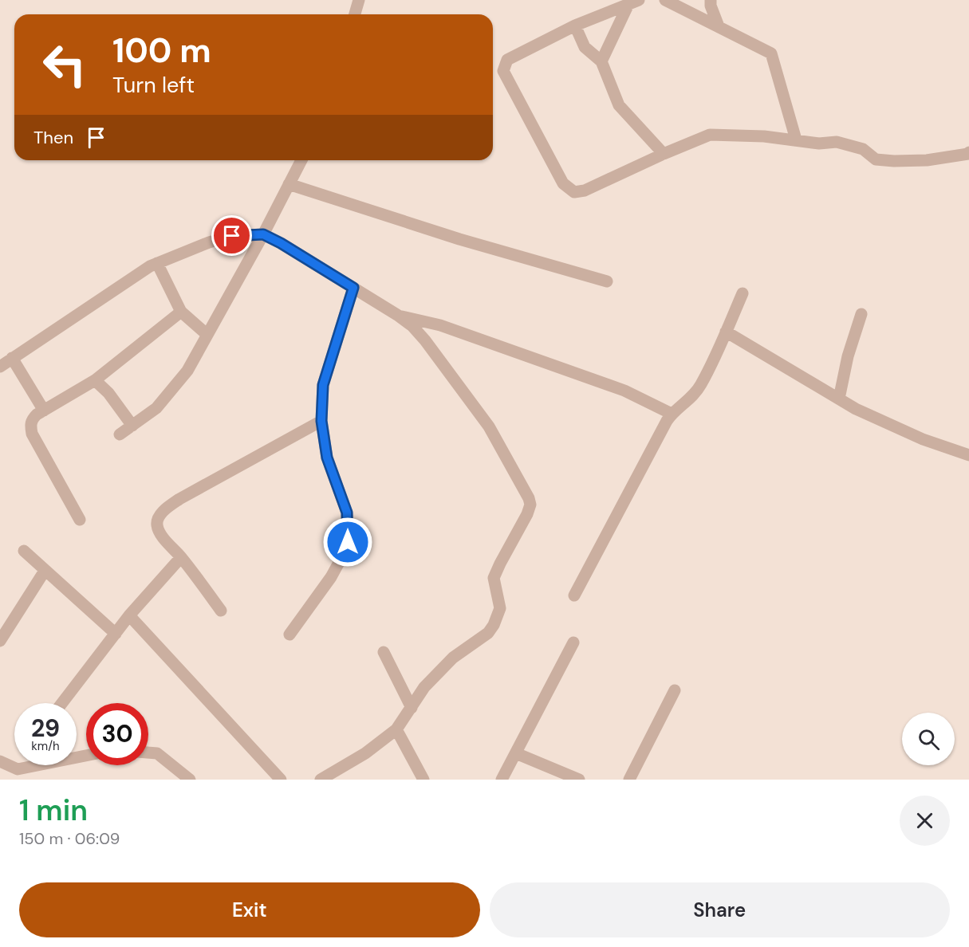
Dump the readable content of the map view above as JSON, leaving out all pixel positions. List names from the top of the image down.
{
  "page": {
    "turn": ["100 m", "Turn left"],
    "then": "Then",
    "speed": "29 km/h",
    "limit": "30",
    "heading": ["1 min", "150 m · 06:09"],
    "buttons": ["Exit", "Share"]
  }
}
